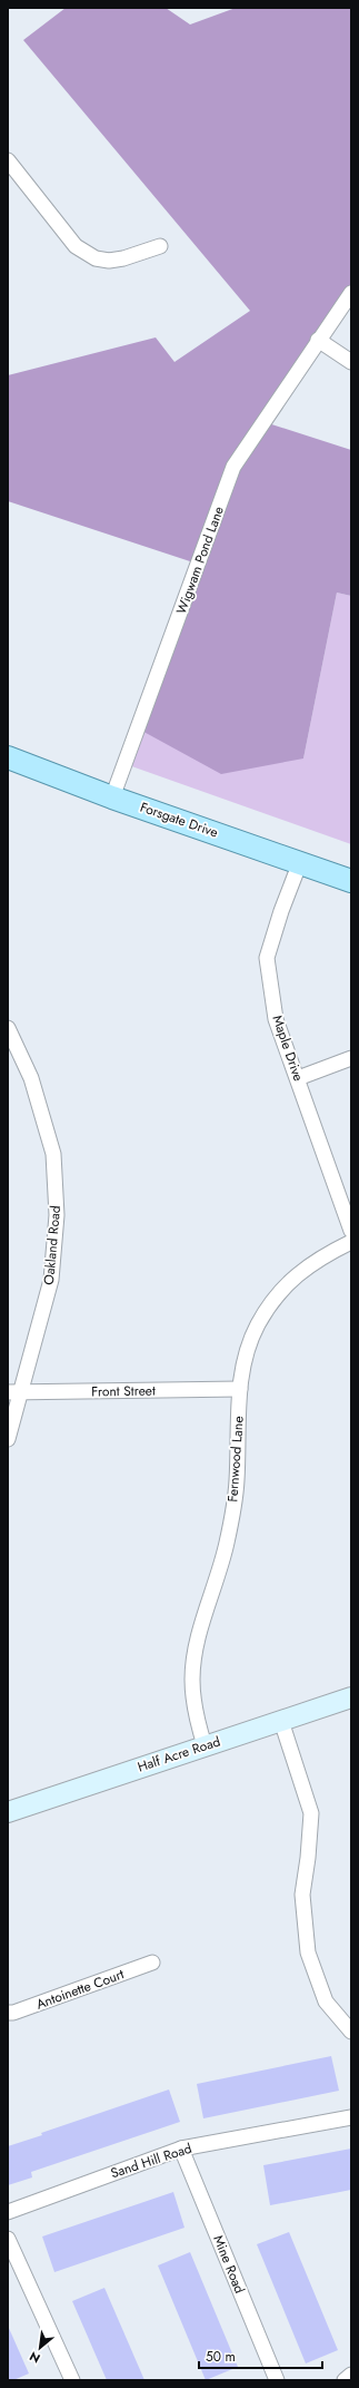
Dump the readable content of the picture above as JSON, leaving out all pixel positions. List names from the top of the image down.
{
  "streets": {
    "main road": ["Forsgate Drive"],
    "street": [
      "Wigwam Pond Lane",
      "Maple Drive",
      "Oakland Road",
      "Front Street",
      "Fernwood Lane",
      "Half Acre Road",
      "Antoinette Court",
      "Sand Hill Road",
      "Mine Road"
    ]
  },
  "crossings": [
    ["Wigwam Pond Lane", "Forsgate Drive"],
    ["Forsgate Drive", "Maple Drive"],
    ["Oakland Road", "Front Street"],
    ["Front Street", "Fernwood Lane"],
    ["Fernwood Lane", "Half Acre Road"],
    ["Sand Hill Road", "Mine Road"]
  ],
  "scale_bar": "50 m",
  "north": "bottom left"
}
